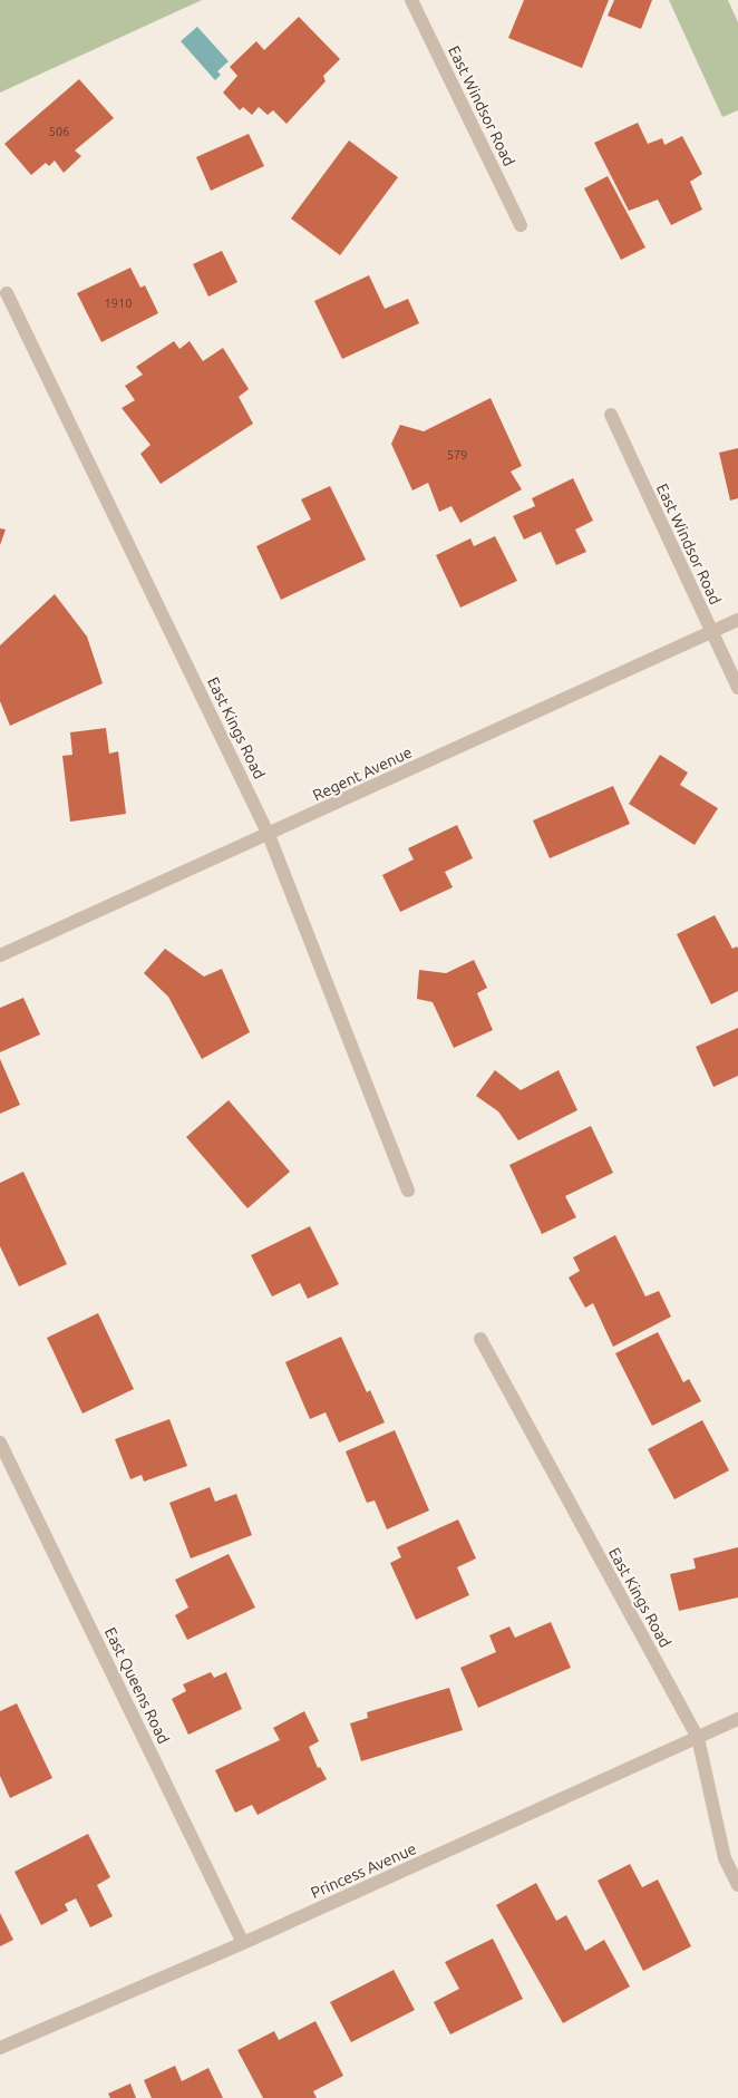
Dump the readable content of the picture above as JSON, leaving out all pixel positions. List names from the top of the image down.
{
  "streets": {
    "street": [
      "East Windsor Road",
      "East Kings Road",
      "Regent Avenue",
      "East Queens Road",
      "Princess Avenue"
    ]
  },
  "crossings": [
    ["East Windsor Road", "Regent Avenue"],
    ["East Kings Road", "Regent Avenue"],
    ["East Kings Road", "Princess Avenue"],
    ["East Queens Road", "Princess Avenue"]
  ],
  "house_numbers": ["506", "1910", "579"]
}
